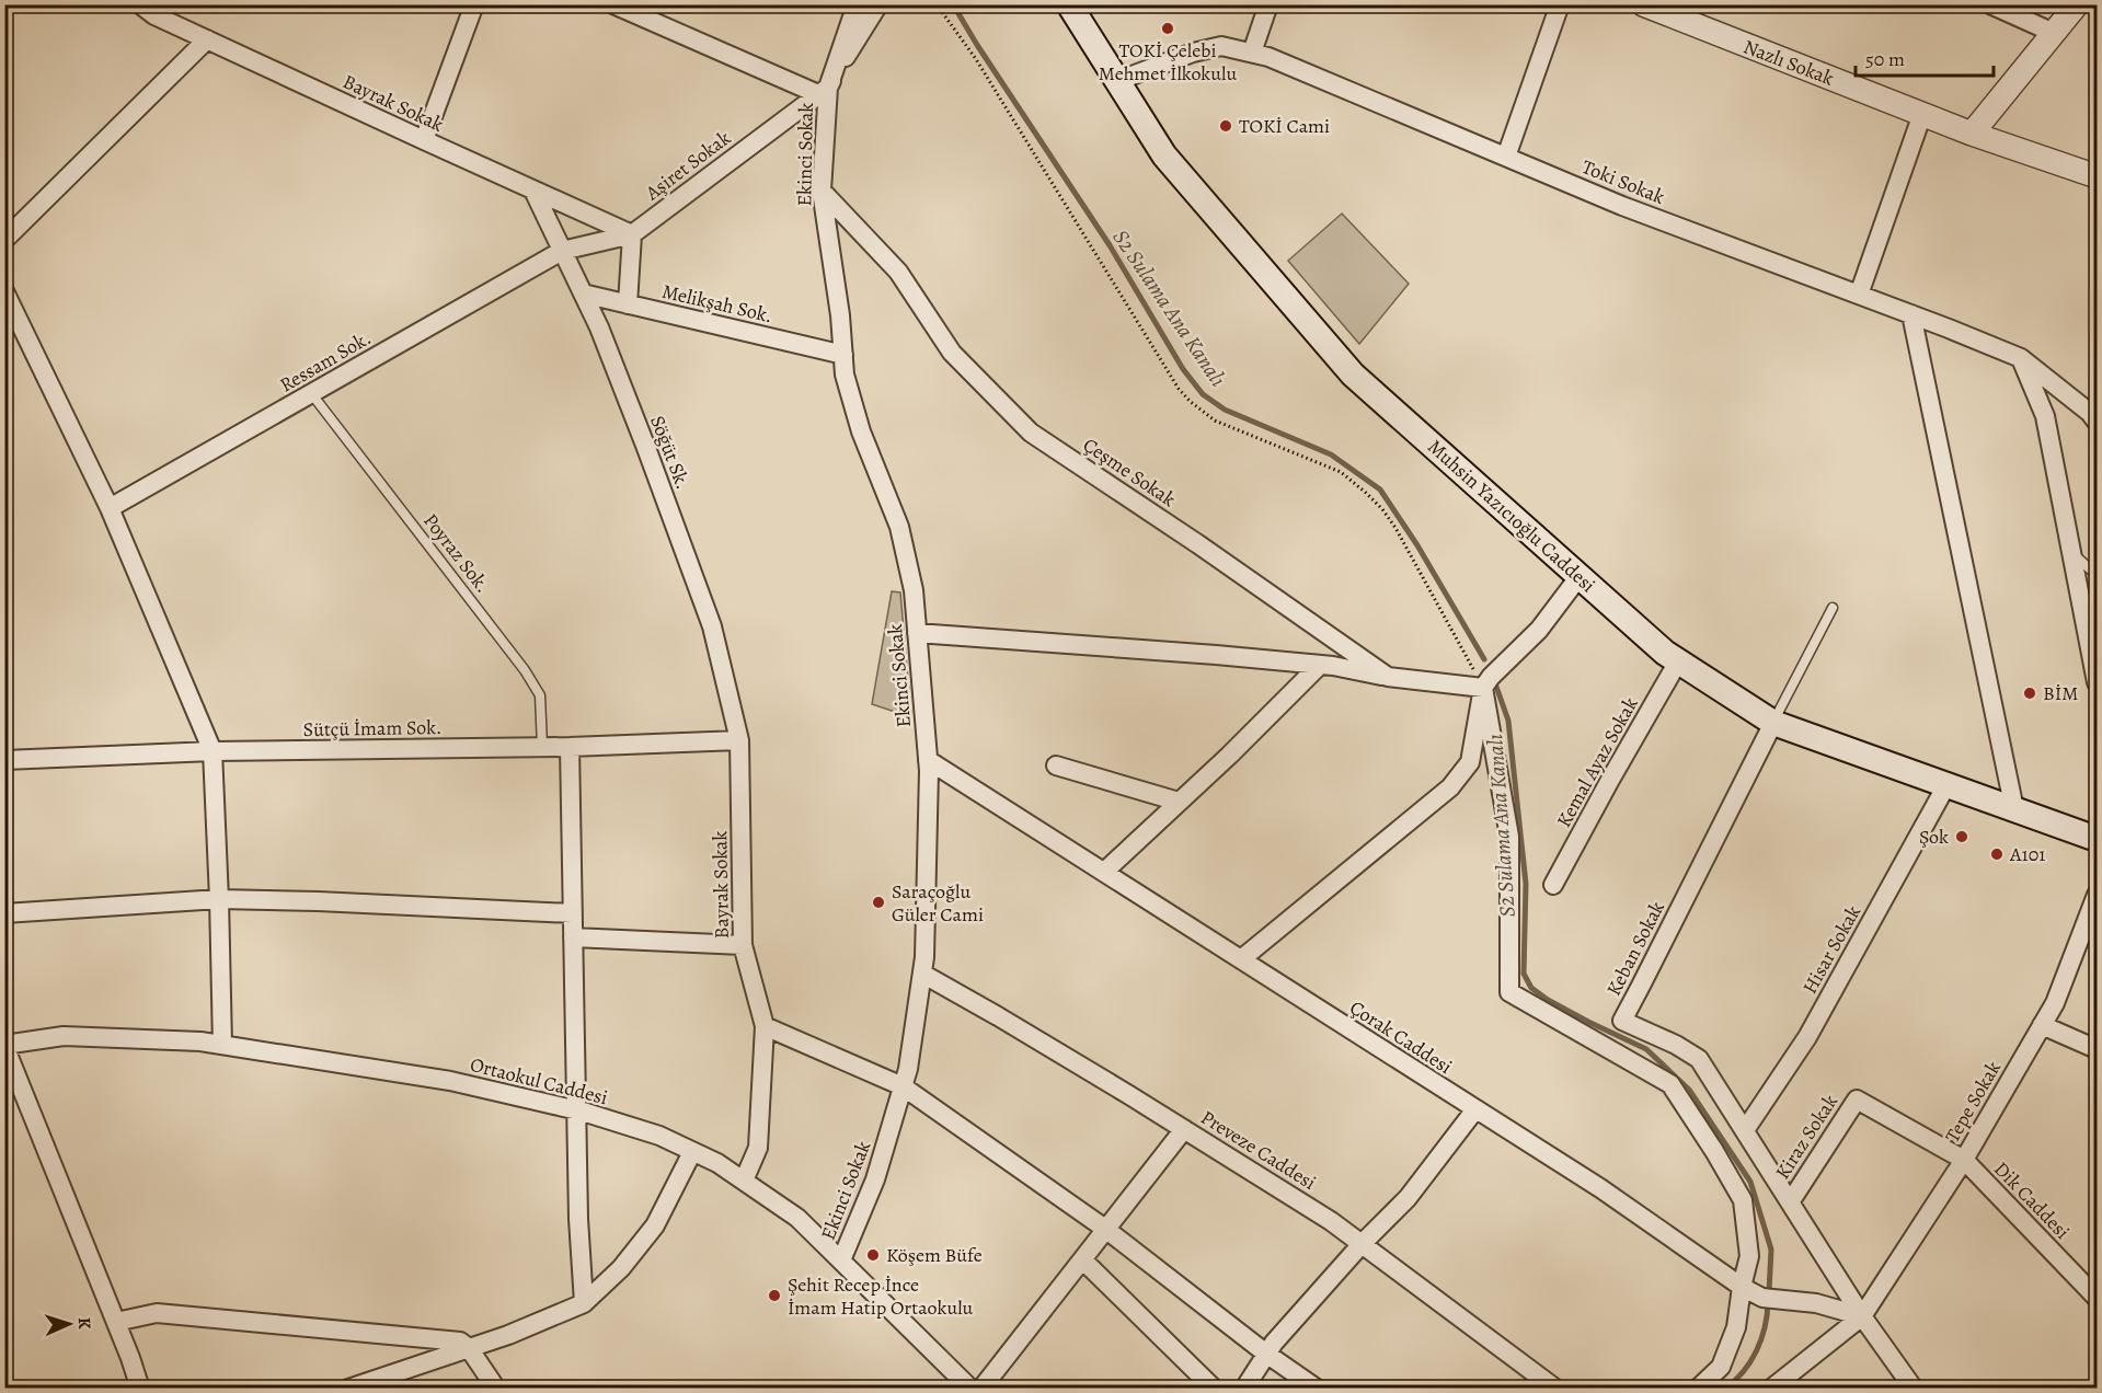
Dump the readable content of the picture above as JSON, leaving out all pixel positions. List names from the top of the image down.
{
  "streets": {
    "main road": ["Muhsin Yazıcıoğlu Caddesi"],
    "street": [
      "Nazlı Sokak",
      "Bayrak Sokak",
      "Ekinci Sokak",
      "Aşiret Sokak",
      "Toki Sokak",
      "Melikşah Sok.",
      "Ressam Sok.",
      "Söğüt Sk.",
      "Çeşme Sokak",
      "Sütçü İmam Sok.",
      "Kemal Ayaz Sokak",
      "Keban Sokak",
      "Hisar Sokak",
      "Çorak Caddesi",
      "Ortaokul Caddesi",
      "Tepe Sokak",
      "Kiraz Sokak",
      "Preveze Caddesi",
      "Dik Caddesi"
    ],
    "lane": ["Poyraz Sok."]
  },
  "crossings": [
    ["Bayrak Sokak", "Aşiret Sokak"],
    ["Bayrak Sokak", "Söğüt Sk."],
    ["Bayrak Sokak", "Sütçü İmam Sok."],
    ["Bayrak Sokak", "Ortaokul Caddesi"],
    ["Ekinci Sokak", "Aşiret Sokak"],
    ["Ekinci Sokak", "Melikşah Sok."],
    ["Ekinci Sokak", "Çeşme Sokak"],
    ["Ekinci Sokak", "Çorak Caddesi"],
    ["Ekinci Sokak", "Ortaokul Caddesi"],
    ["Ekinci Sokak", "Preveze Caddesi"],
    ["Aşiret Sokak", "Ressam Sok."],
    ["Aşiret Sokak", "Söğüt Sk."],
    ["Toki Sokak", "Muhsin Yazıcıoğlu Caddesi"],
    ["Melikşah Sok.", "Söğüt Sk."],
    ["Ressam Sok.", "Söğüt Sk."],
    ["Ressam Sok.", "Poyraz Sok."],
    ["Söğüt Sk.", "Sütçü İmam Sok."],
    ["Muhsin Yazıcıoğlu Caddesi", "Kemal Ayaz Sokak"],
    ["Muhsin Yazıcıoğlu Caddesi", "Keban Sokak"],
    ["Muhsin Yazıcıoğlu Caddesi", "Hisar Sokak"],
    ["Poyraz Sok.", "Sütçü İmam Sok."],
    ["Keban Sokak", "Hisar Sokak"],
    ["Keban Sokak", "Çorak Caddesi"],
    ["Keban Sokak", "Tepe Sokak"],
    ["Keban Sokak", "Kiraz Sokak"],
    ["Çorak Caddesi", "Tepe Sokak"],
    ["Tepe Sokak", "Kiraz Sokak"],
    ["Tepe Sokak", "Dik Caddesi"],
    ["Kiraz Sokak", "Dik Caddesi"]
  ],
  "water": ["S2 Sulama Ana Kanalı"],
  "places": [
    "TOKİ Çelebi Mehmet İlkokulu",
    "TOKİ Cami",
    "BİM",
    "Şok",
    "A101",
    "Saraçoğlu Güler Cami",
    "Köşem Büfe",
    "Şehit Recep İnce İmam Hatip Ortaokulu"
  ],
  "scale_bar": "50 m",
  "north": "right"
}
